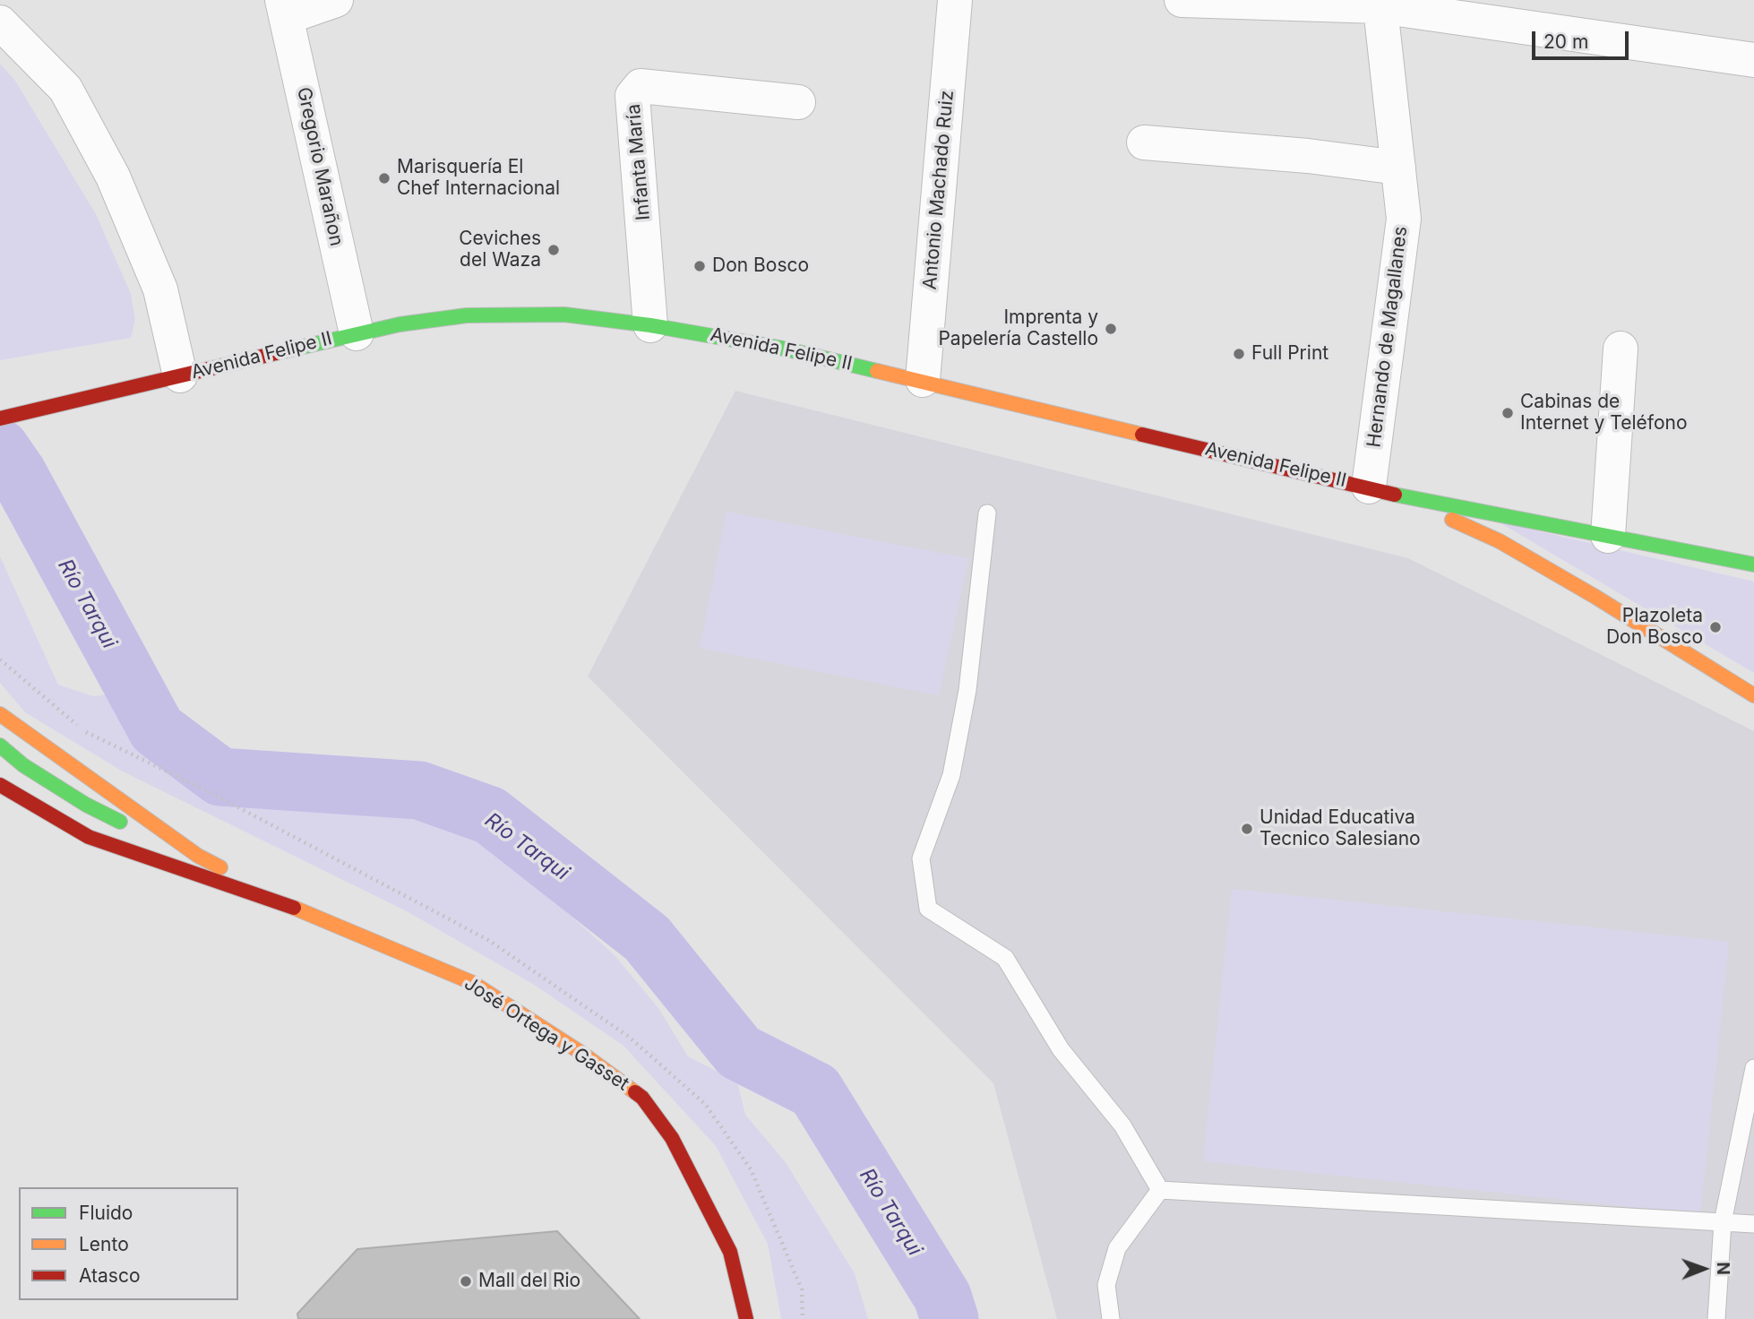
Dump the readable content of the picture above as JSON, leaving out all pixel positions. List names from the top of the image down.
{
  "streets": {
    "main road": ["Avenida Felipe II", "José Ortega y Gasset"],
    "street": [
      "Infanta María",
      "Gregorio Marañon",
      "Antonio Machado Ruiz",
      "Hernando de Magallanes"
    ]
  },
  "crossings": [
    ["Infanta María", "Avenida Felipe II"],
    ["Gregorio Marañon", "Avenida Felipe II"],
    ["Antonio Machado Ruiz", "Avenida Felipe II"],
    ["Hernando de Magallanes", "Avenida Felipe II"]
  ],
  "water": ["Río Tarqui"],
  "places": [
    "Marisquería El Chef Internacional",
    "Ceviches del Waza",
    "Don Bosco",
    "Imprenta y Papelería Castello",
    "Full Print",
    "Cabinas de Internet y Teléfono",
    "Plazoleta Don Bosco",
    "Unidad Educativa Tecnico Salesiano",
    "Mall del Rio"
  ],
  "legend": ["Fluido", "Lento", "Atasco"],
  "scale_bar": "20 m",
  "north": "right"
}
